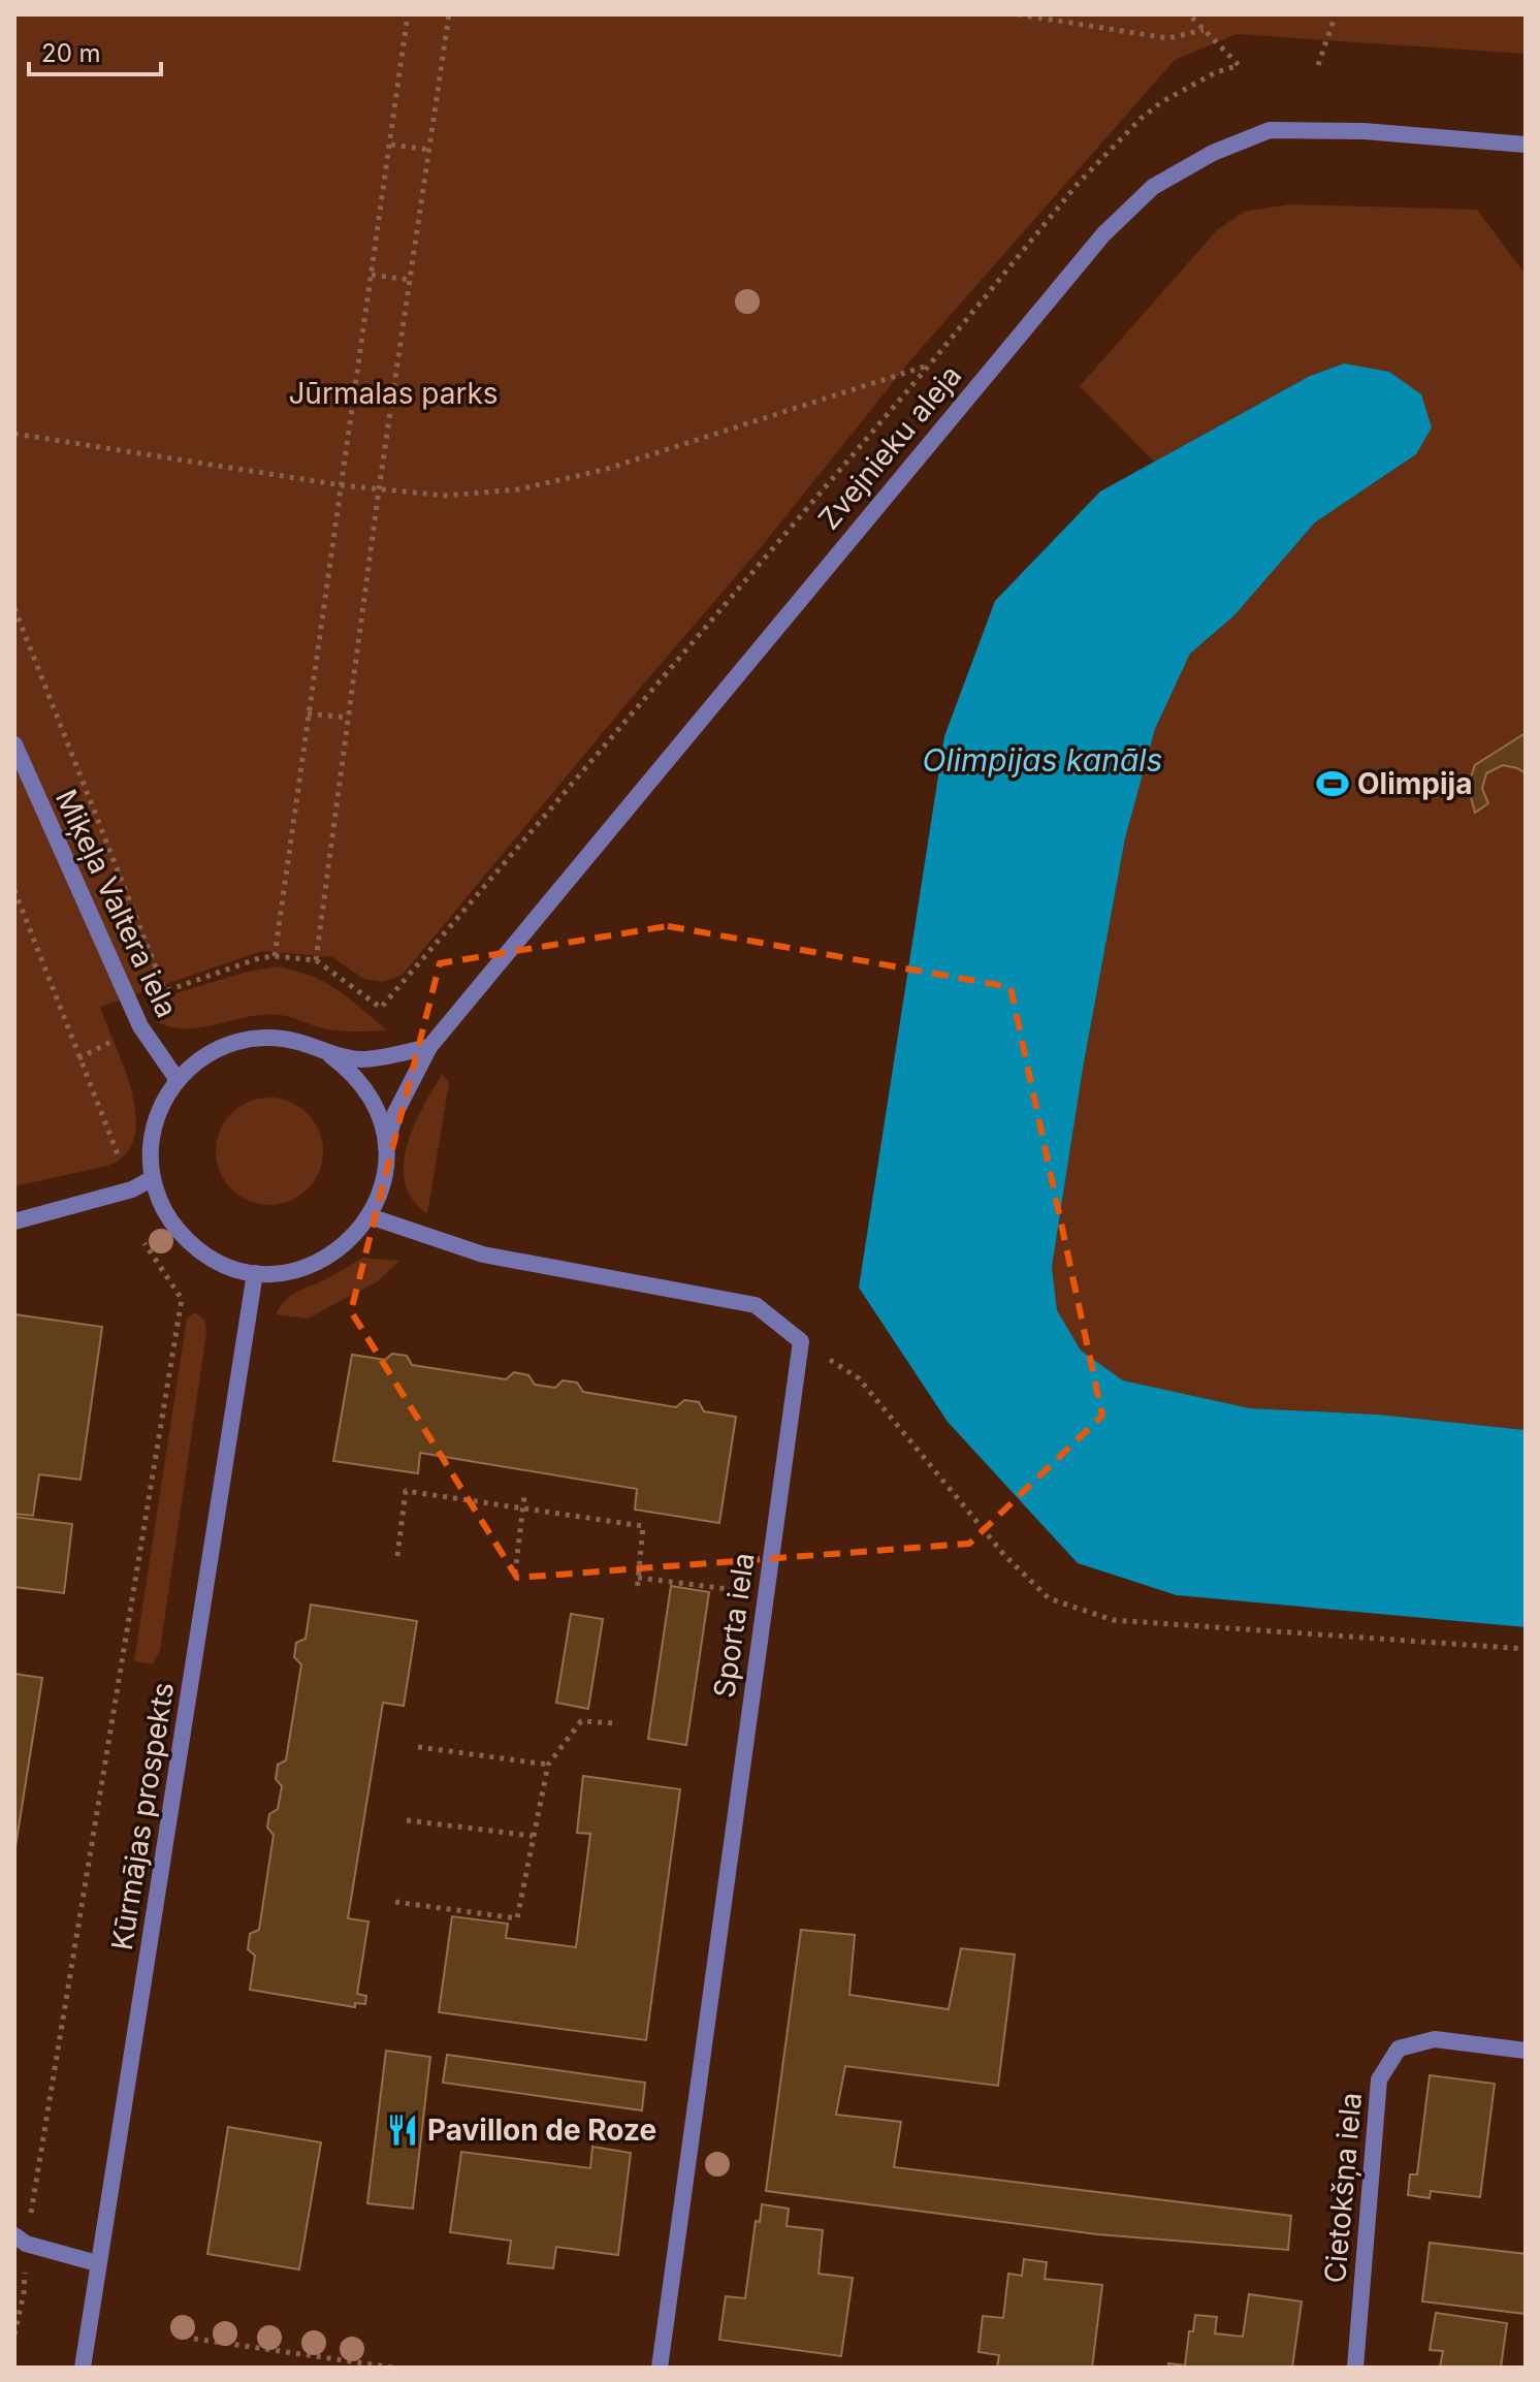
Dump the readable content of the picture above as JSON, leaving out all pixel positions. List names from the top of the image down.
{
  "streets": {
    "street": [
      "Zvejnieku aleja",
      "Miķeļa Valtera iela",
      "Sporta iela",
      "Kūrmājas prospekts",
      "Cietokšņa iela"
    ]
  },
  "crossings": [
    ["Zvejnieku aleja", "Miķeļa Valtera iela"],
    ["Zvejnieku aleja", "Kūrmājas prospekts"],
    ["Miķeļa Valtera iela", "Kūrmājas prospekts"]
  ],
  "water": ["Olimpijas kanāls"],
  "parks": ["Jūrmalas parks"],
  "places": {
    "sports": ["Olimpija"],
    "restaurant": ["Pavillon de Roze"]
  },
  "scale_bar": "20 m"
}
